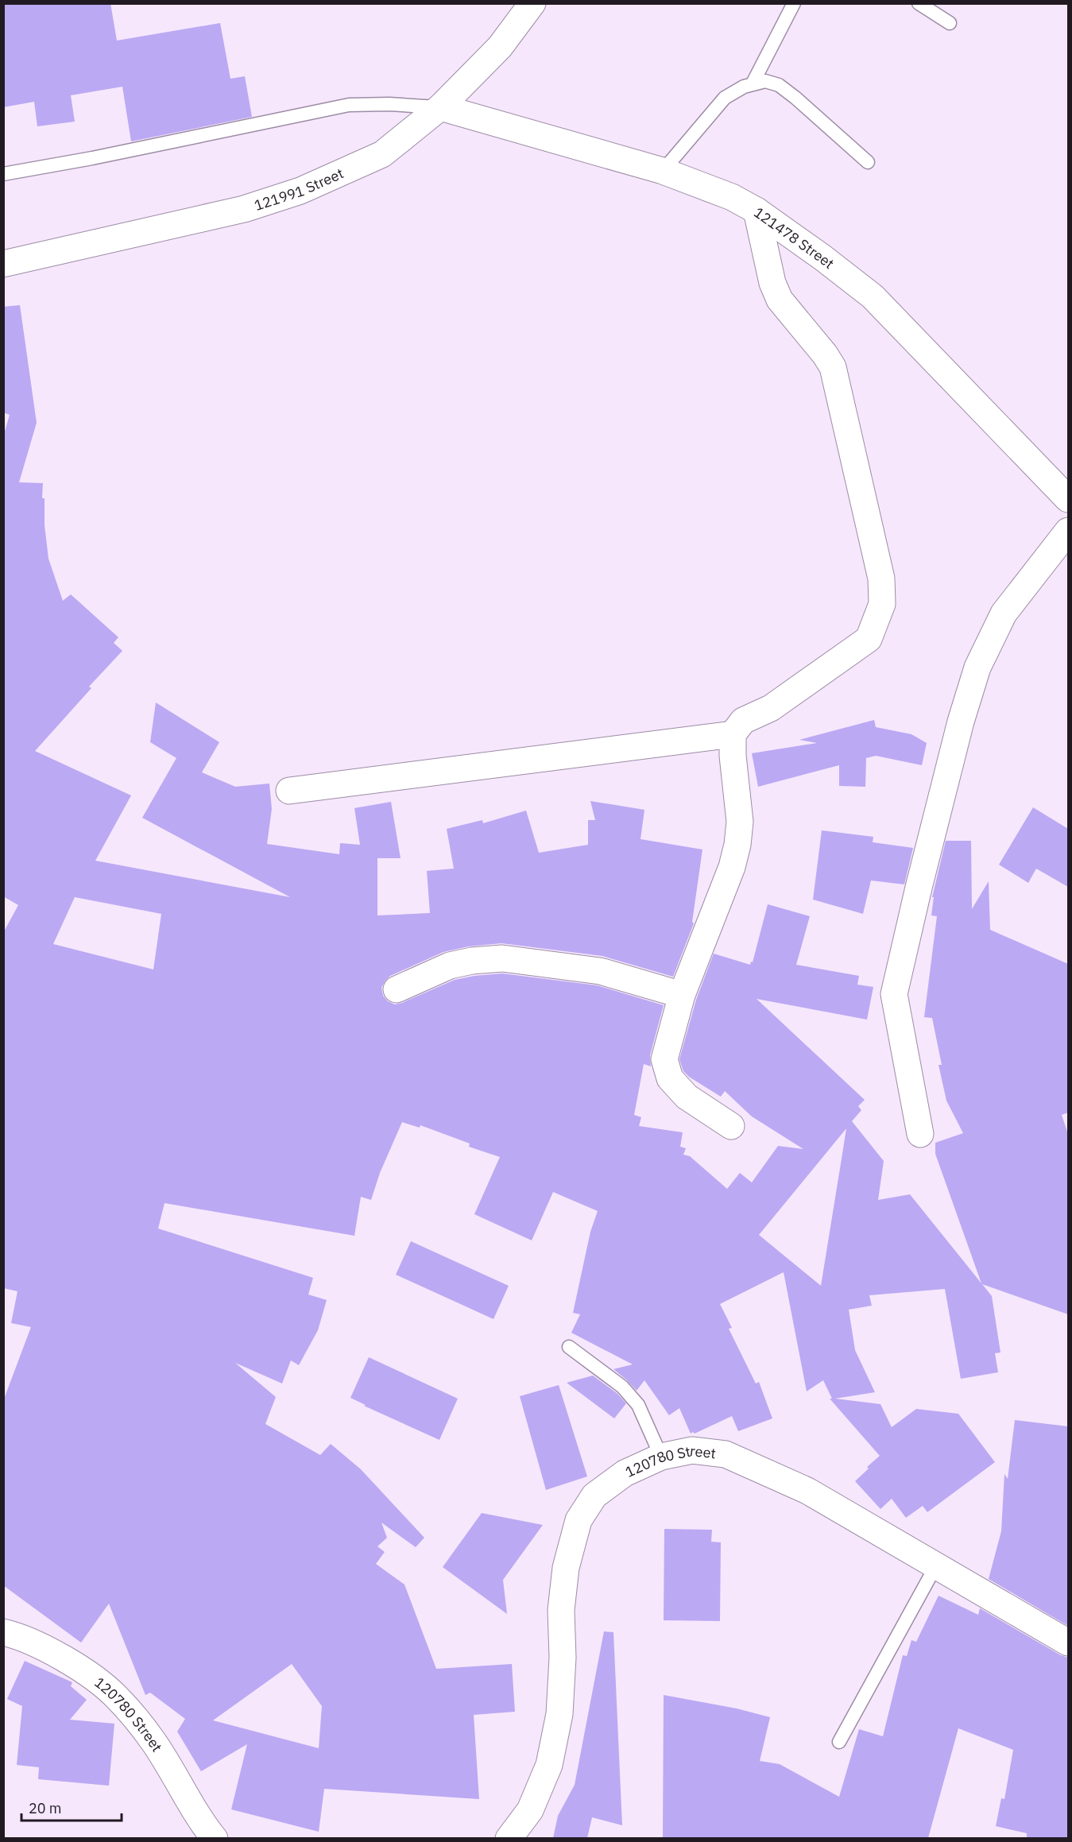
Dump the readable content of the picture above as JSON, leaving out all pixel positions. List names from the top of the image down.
{
  "streets": {
    "street": ["121991 Street", "121478 Street", "120780 Street"]
  },
  "crossings": [
    ["121991 Street", "121478 Street"]
  ],
  "scale_bar": "20 m"
}
